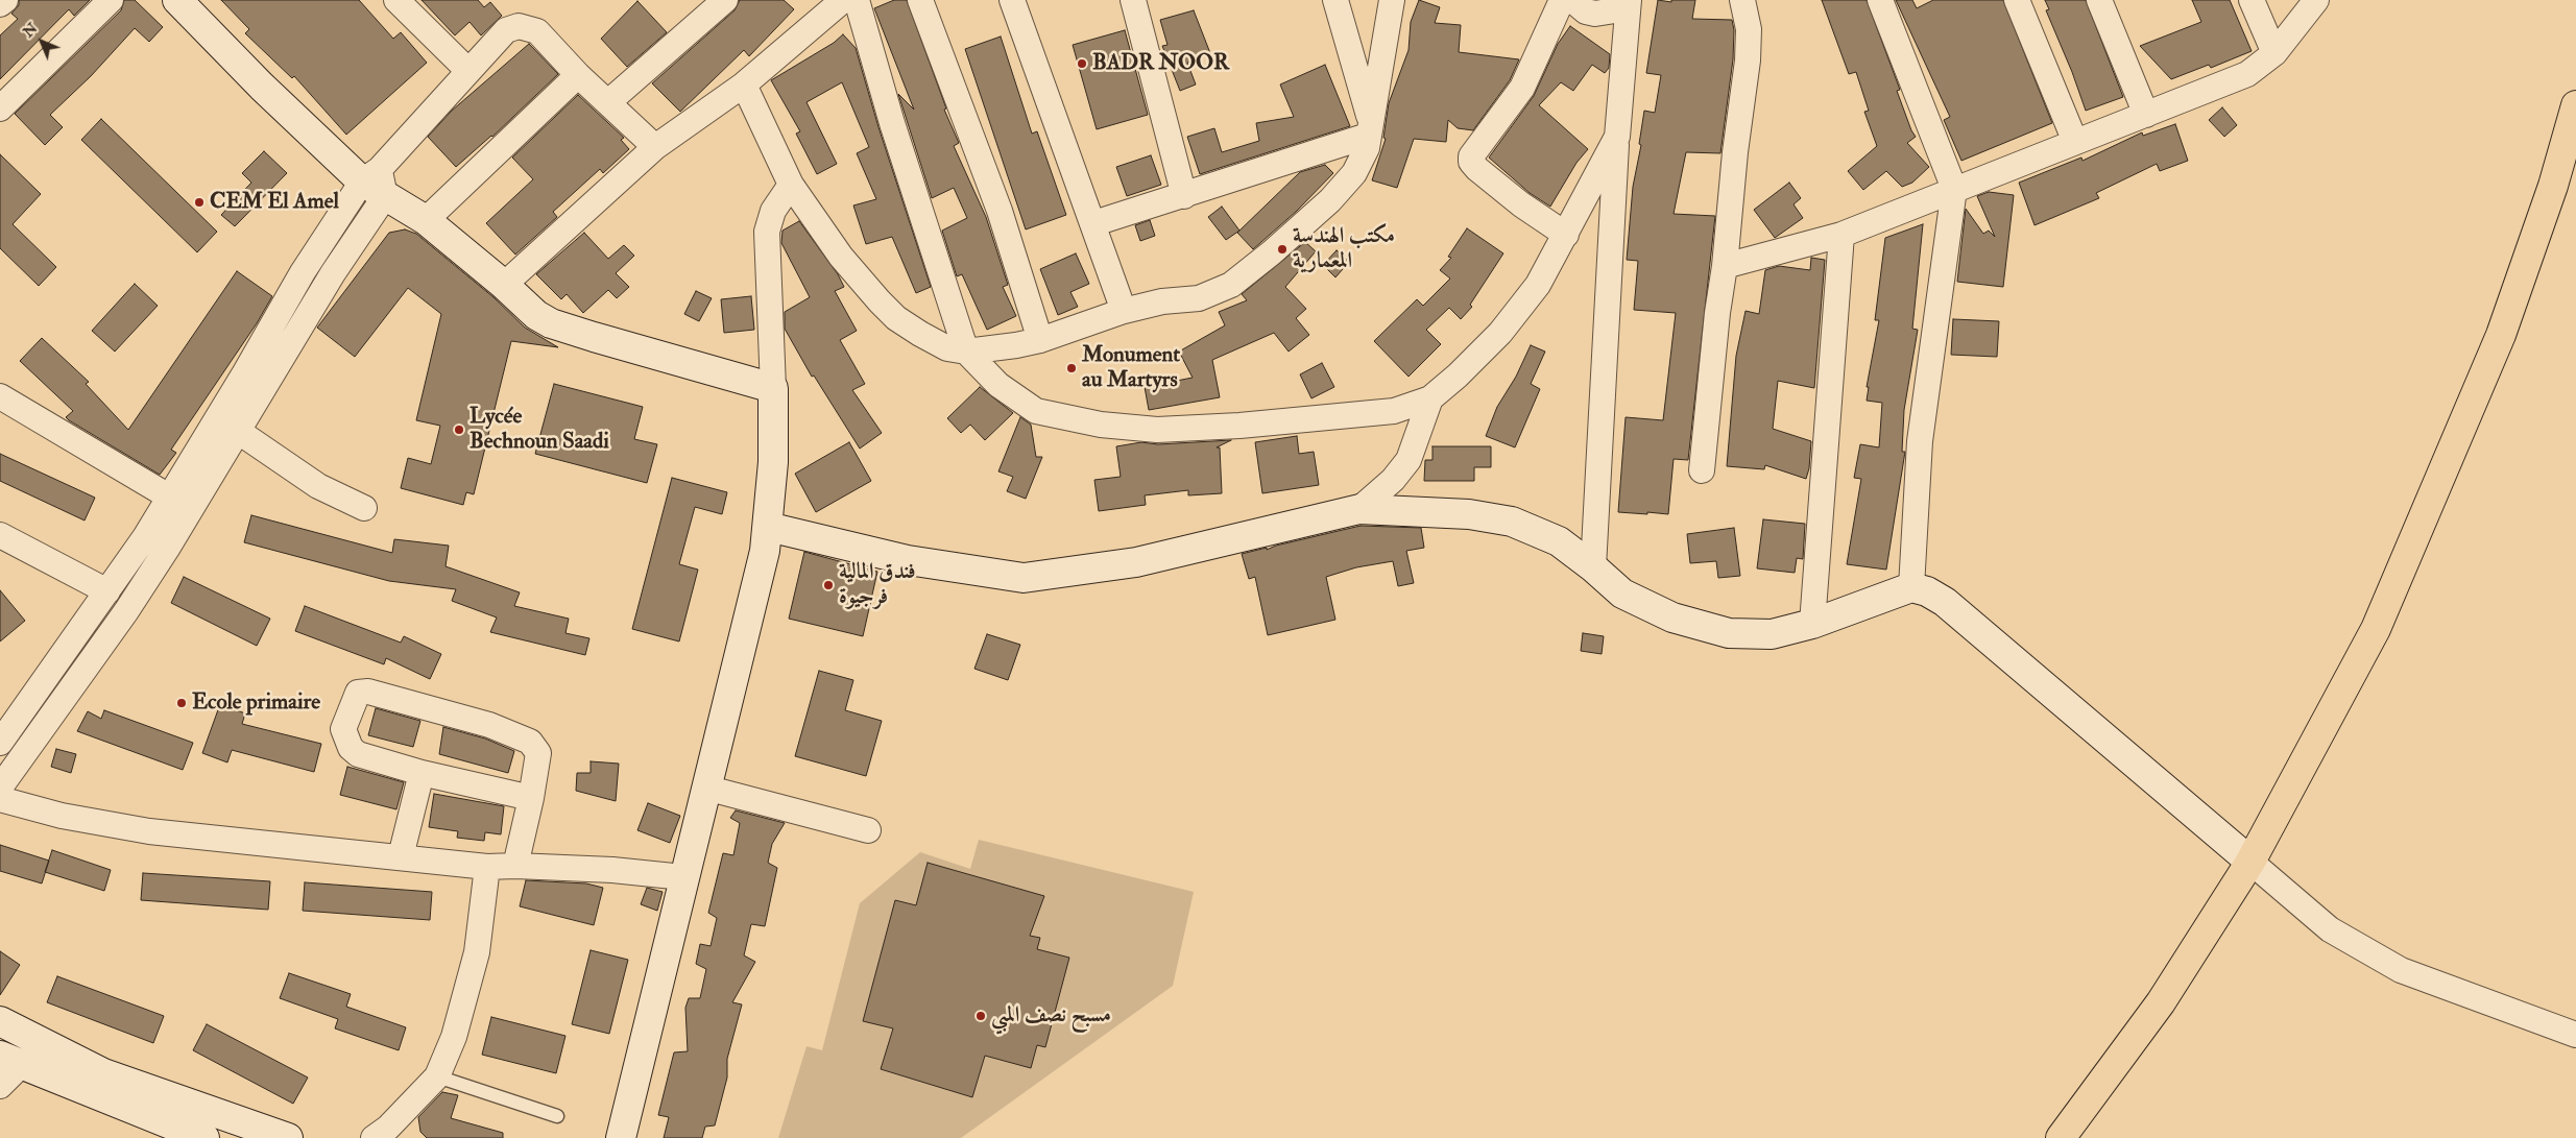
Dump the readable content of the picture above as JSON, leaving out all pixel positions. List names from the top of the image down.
{
  "places": [
    "BADR NOOR",
    "CEM El Amel",
    "مكتب الهندسة المعمارية",
    "Monument au Martyrs",
    "Lycée Bechnoun Saadi",
    "فندق المالية فرجيوة",
    "Ecole primaire",
    "مسبح نصف المبي"
  ],
  "north": "top left"
}
